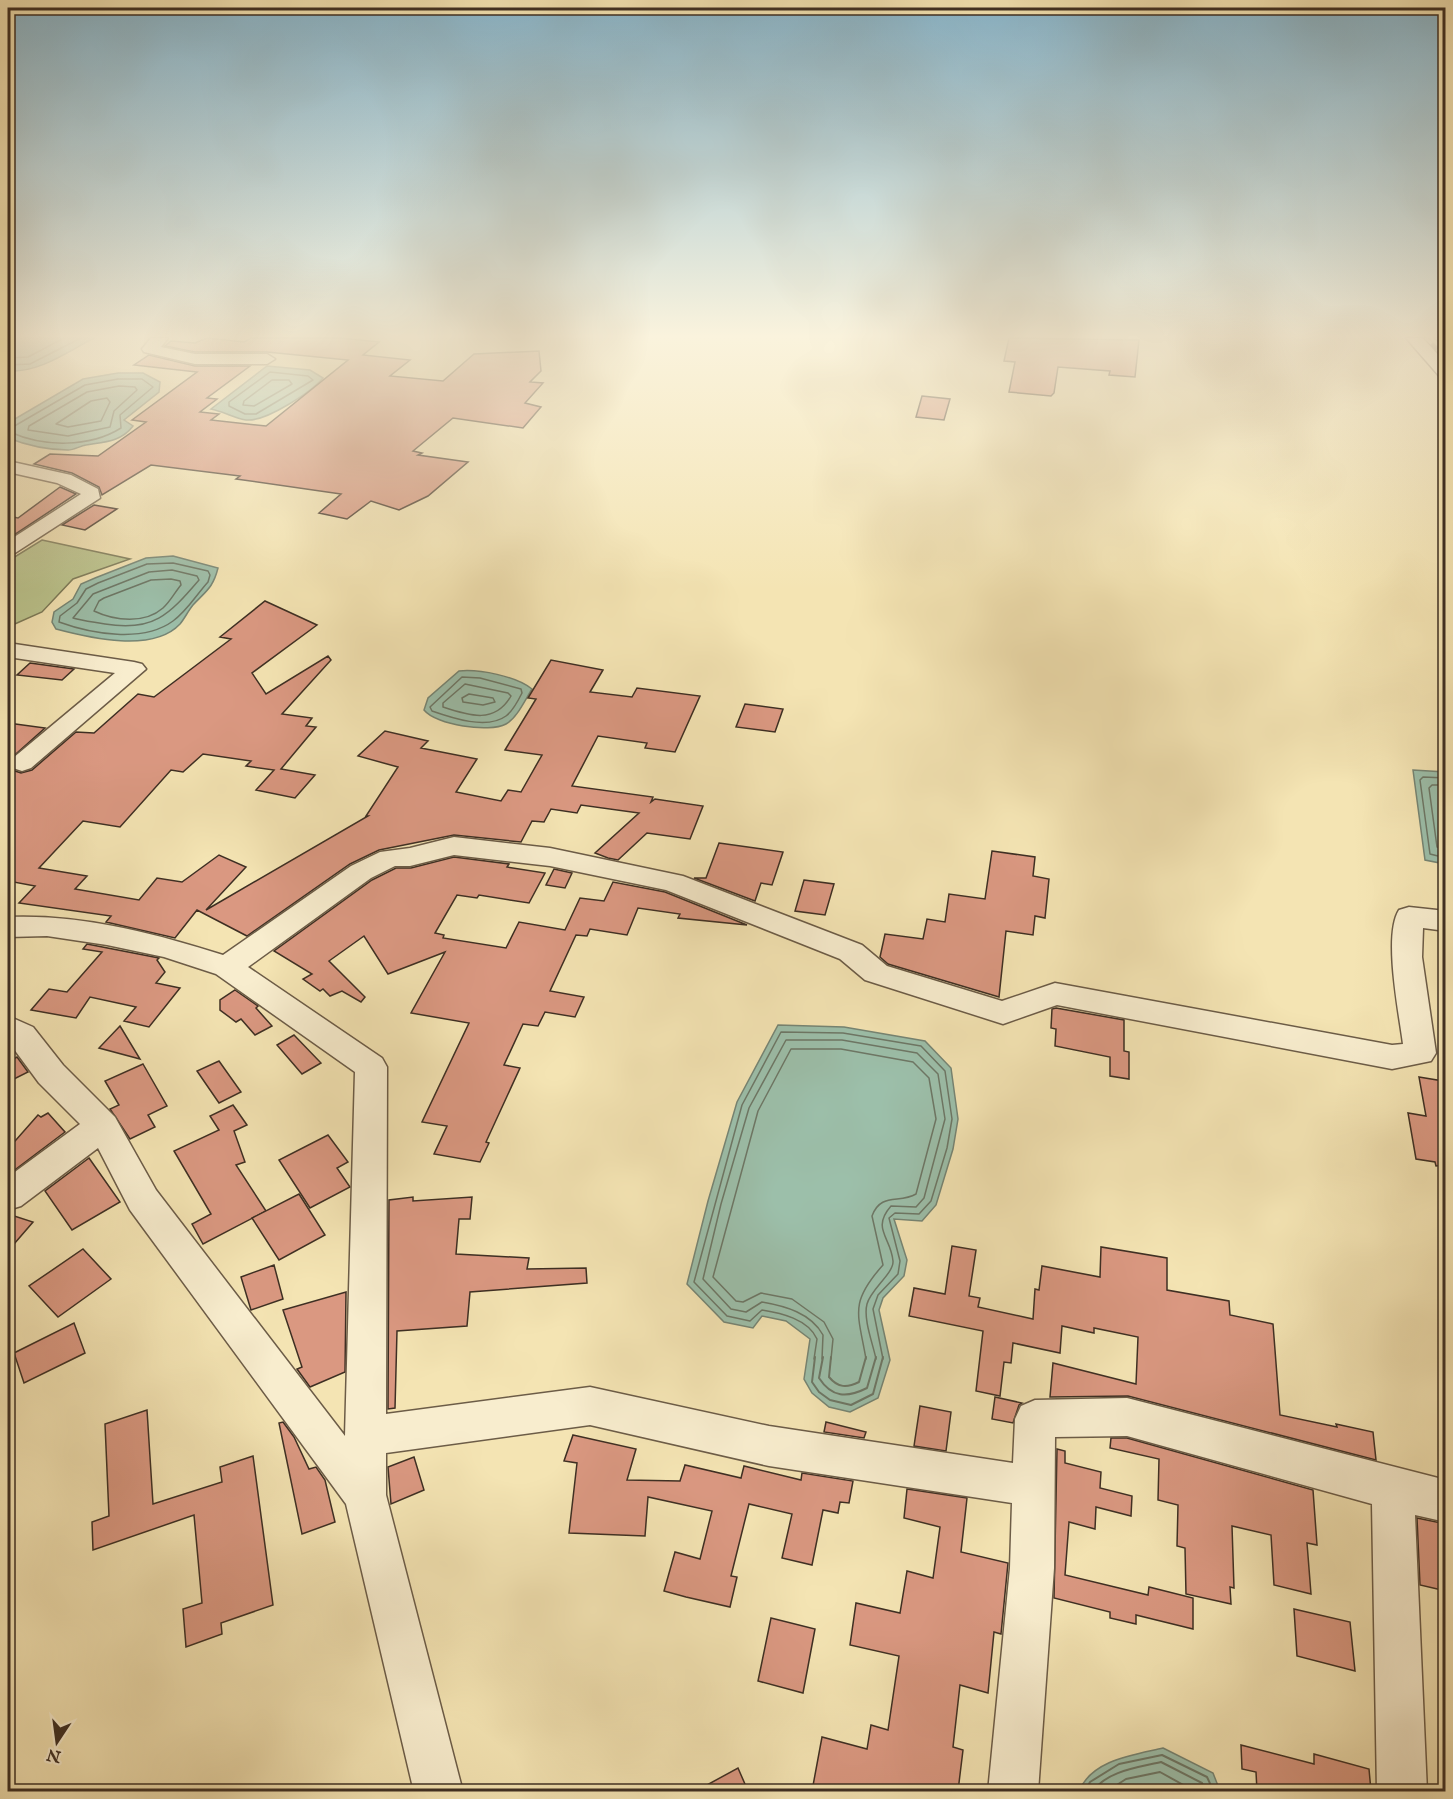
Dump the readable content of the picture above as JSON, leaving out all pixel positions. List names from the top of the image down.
{
  "north": "bottom"
}
